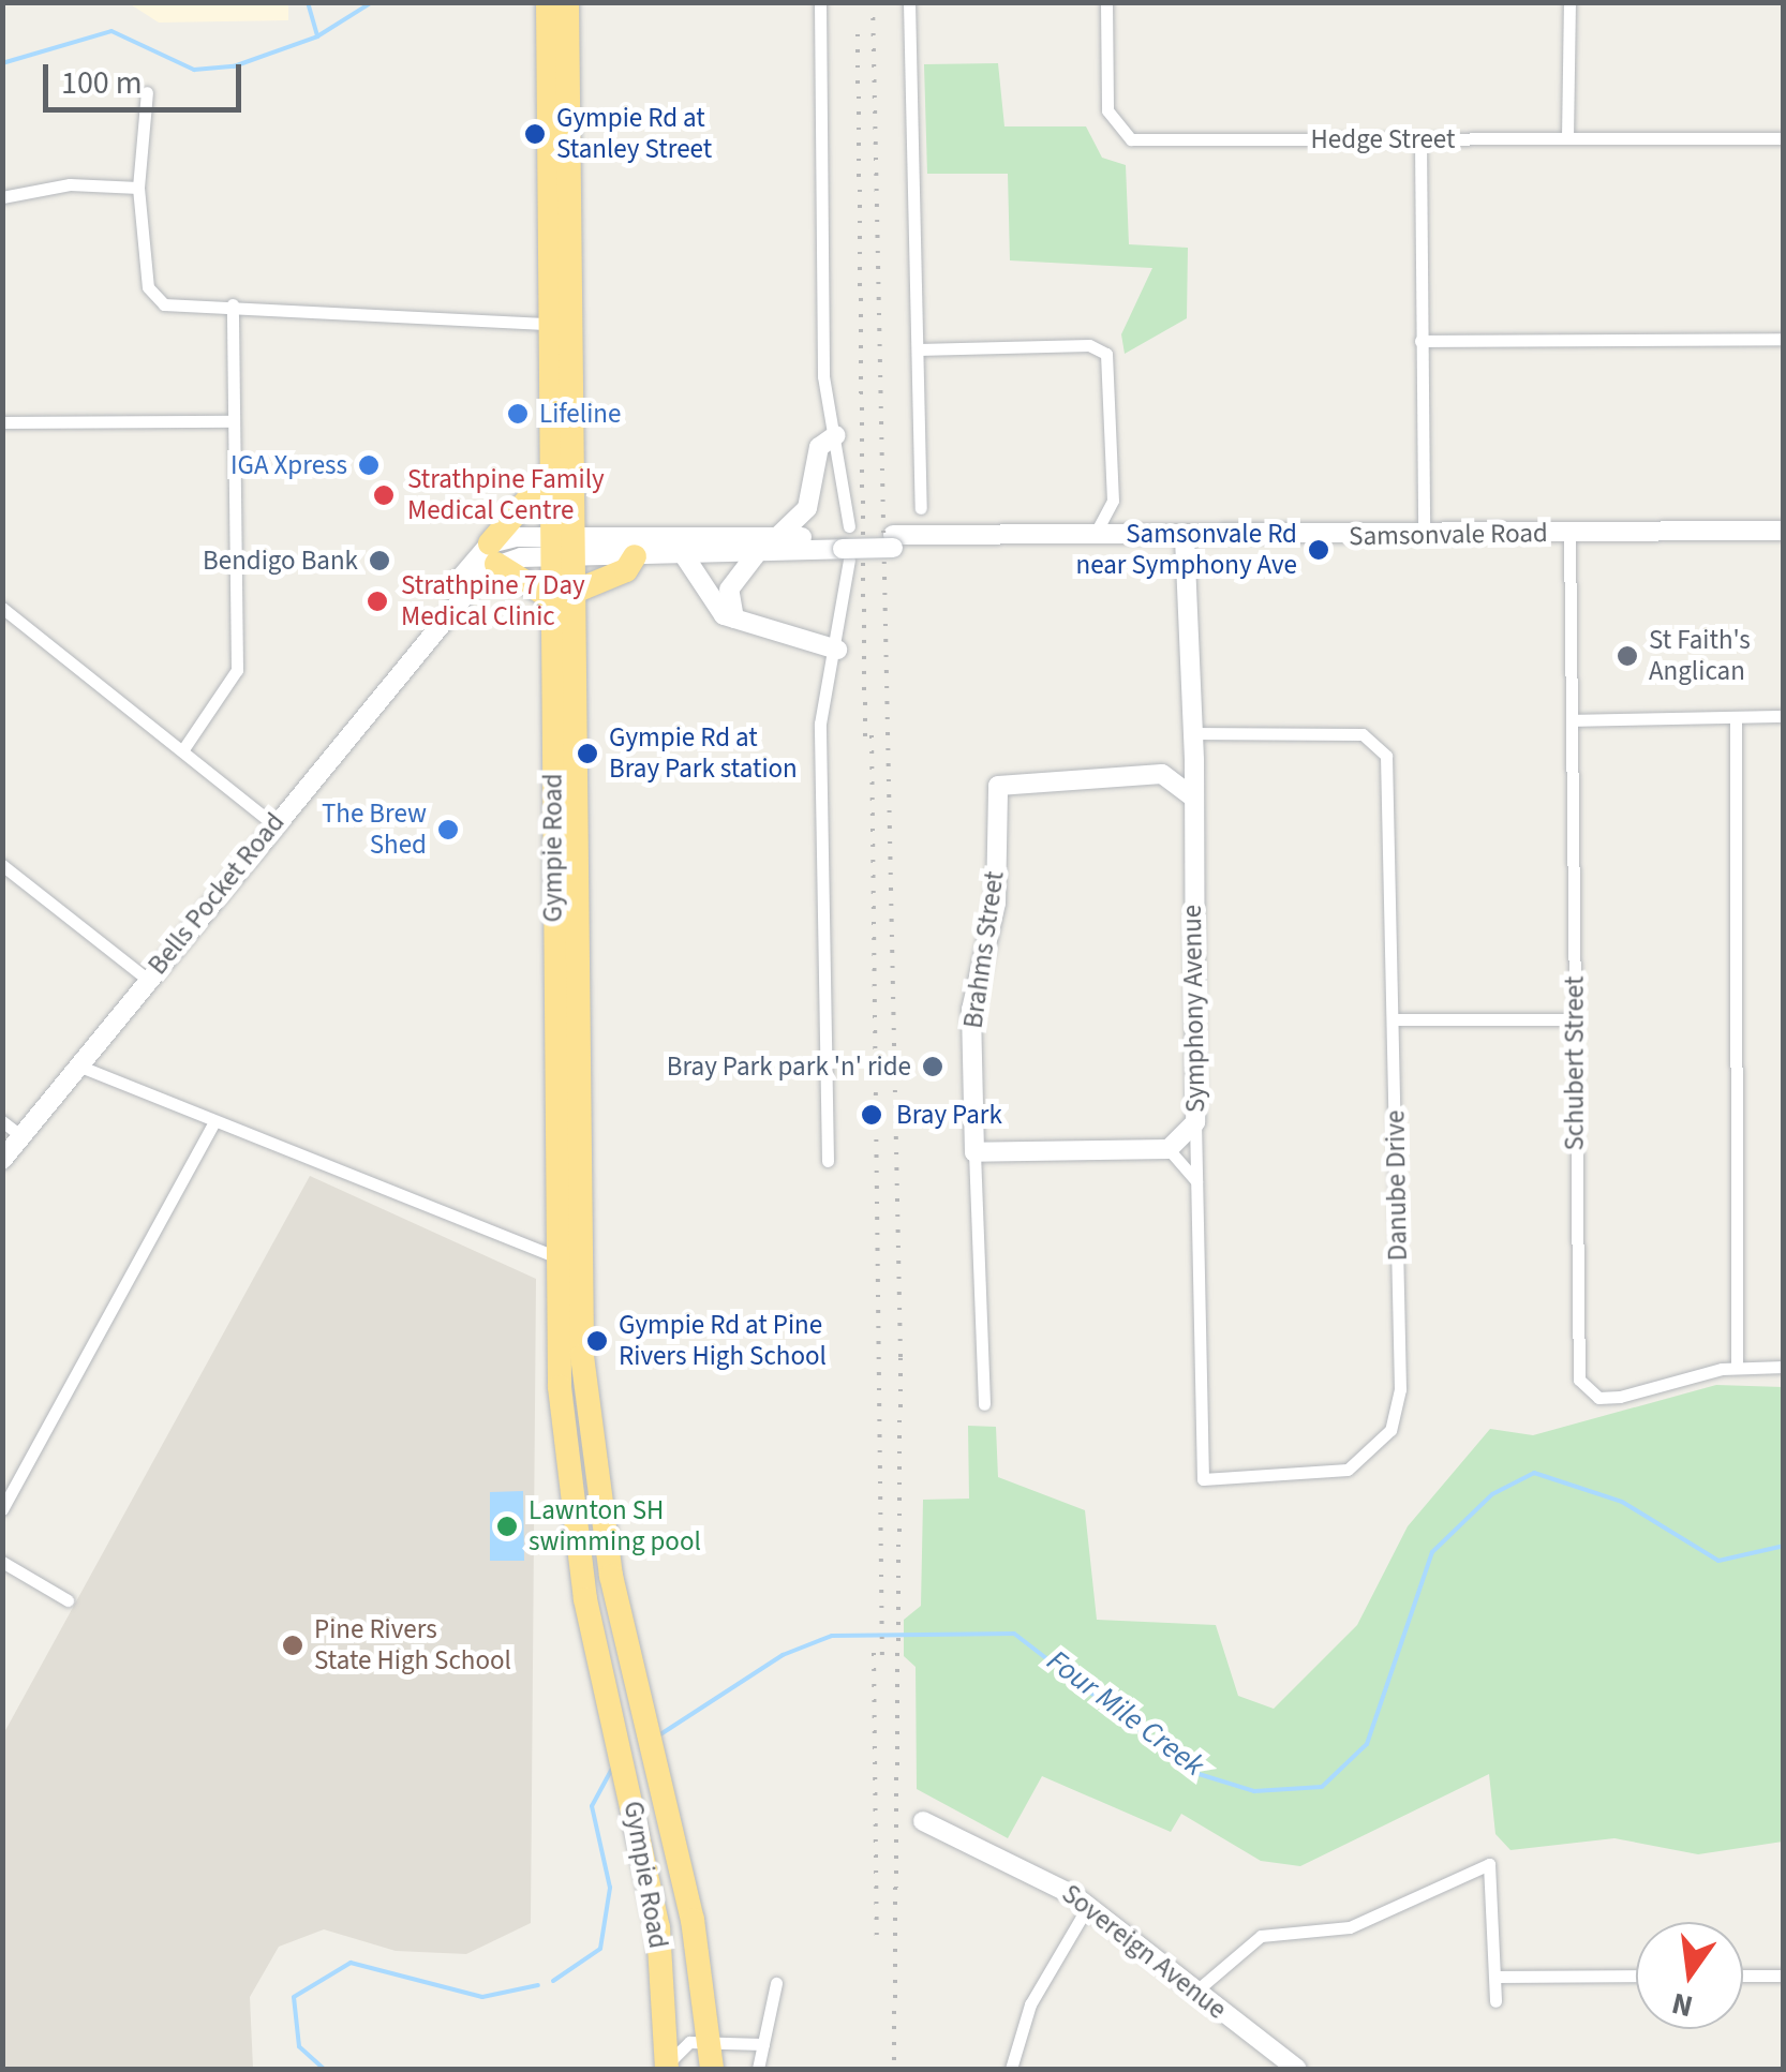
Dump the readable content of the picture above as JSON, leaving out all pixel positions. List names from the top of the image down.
{
  "streets": {
    "highway": ["Gympie Road"],
    "main road": [
      "Samsonvale Road",
      "Bells Pocket Road",
      "Brahms Street",
      "Symphony Avenue",
      "Sovereign Avenue"
    ],
    "street": ["Hedge Street", "Schubert Street", "Danube Drive"]
  },
  "crossings": [
    ["Samsonvale Road", "Gympie Road"],
    ["Samsonvale Road", "Symphony Avenue"],
    ["Samsonvale Road", "Schubert Street"],
    ["Symphony Avenue", "Danube Drive"]
  ],
  "water": ["Four Mile Creek"],
  "places": [
    "Gympie Rd at Stanley Street",
    "Lifeline",
    "IGA Xpress",
    "Strathpine Family Medical Centre",
    "Samsonvale Rd near Symphony Ave",
    "Bendigo Bank",
    "Strathpine 7 Day Medical Clinic",
    "St Faith's Anglican",
    "Gympie Rd at Bray Park station",
    "The Brew Shed",
    "Bray Park park 'n' ride",
    "Bray Park",
    "Gympie Rd at Pine Rivers High School",
    "Lawnton SH swimming pool",
    "Pine Rivers State High School"
  ],
  "scale_bar": "100 m",
  "north": "bottom"
}
